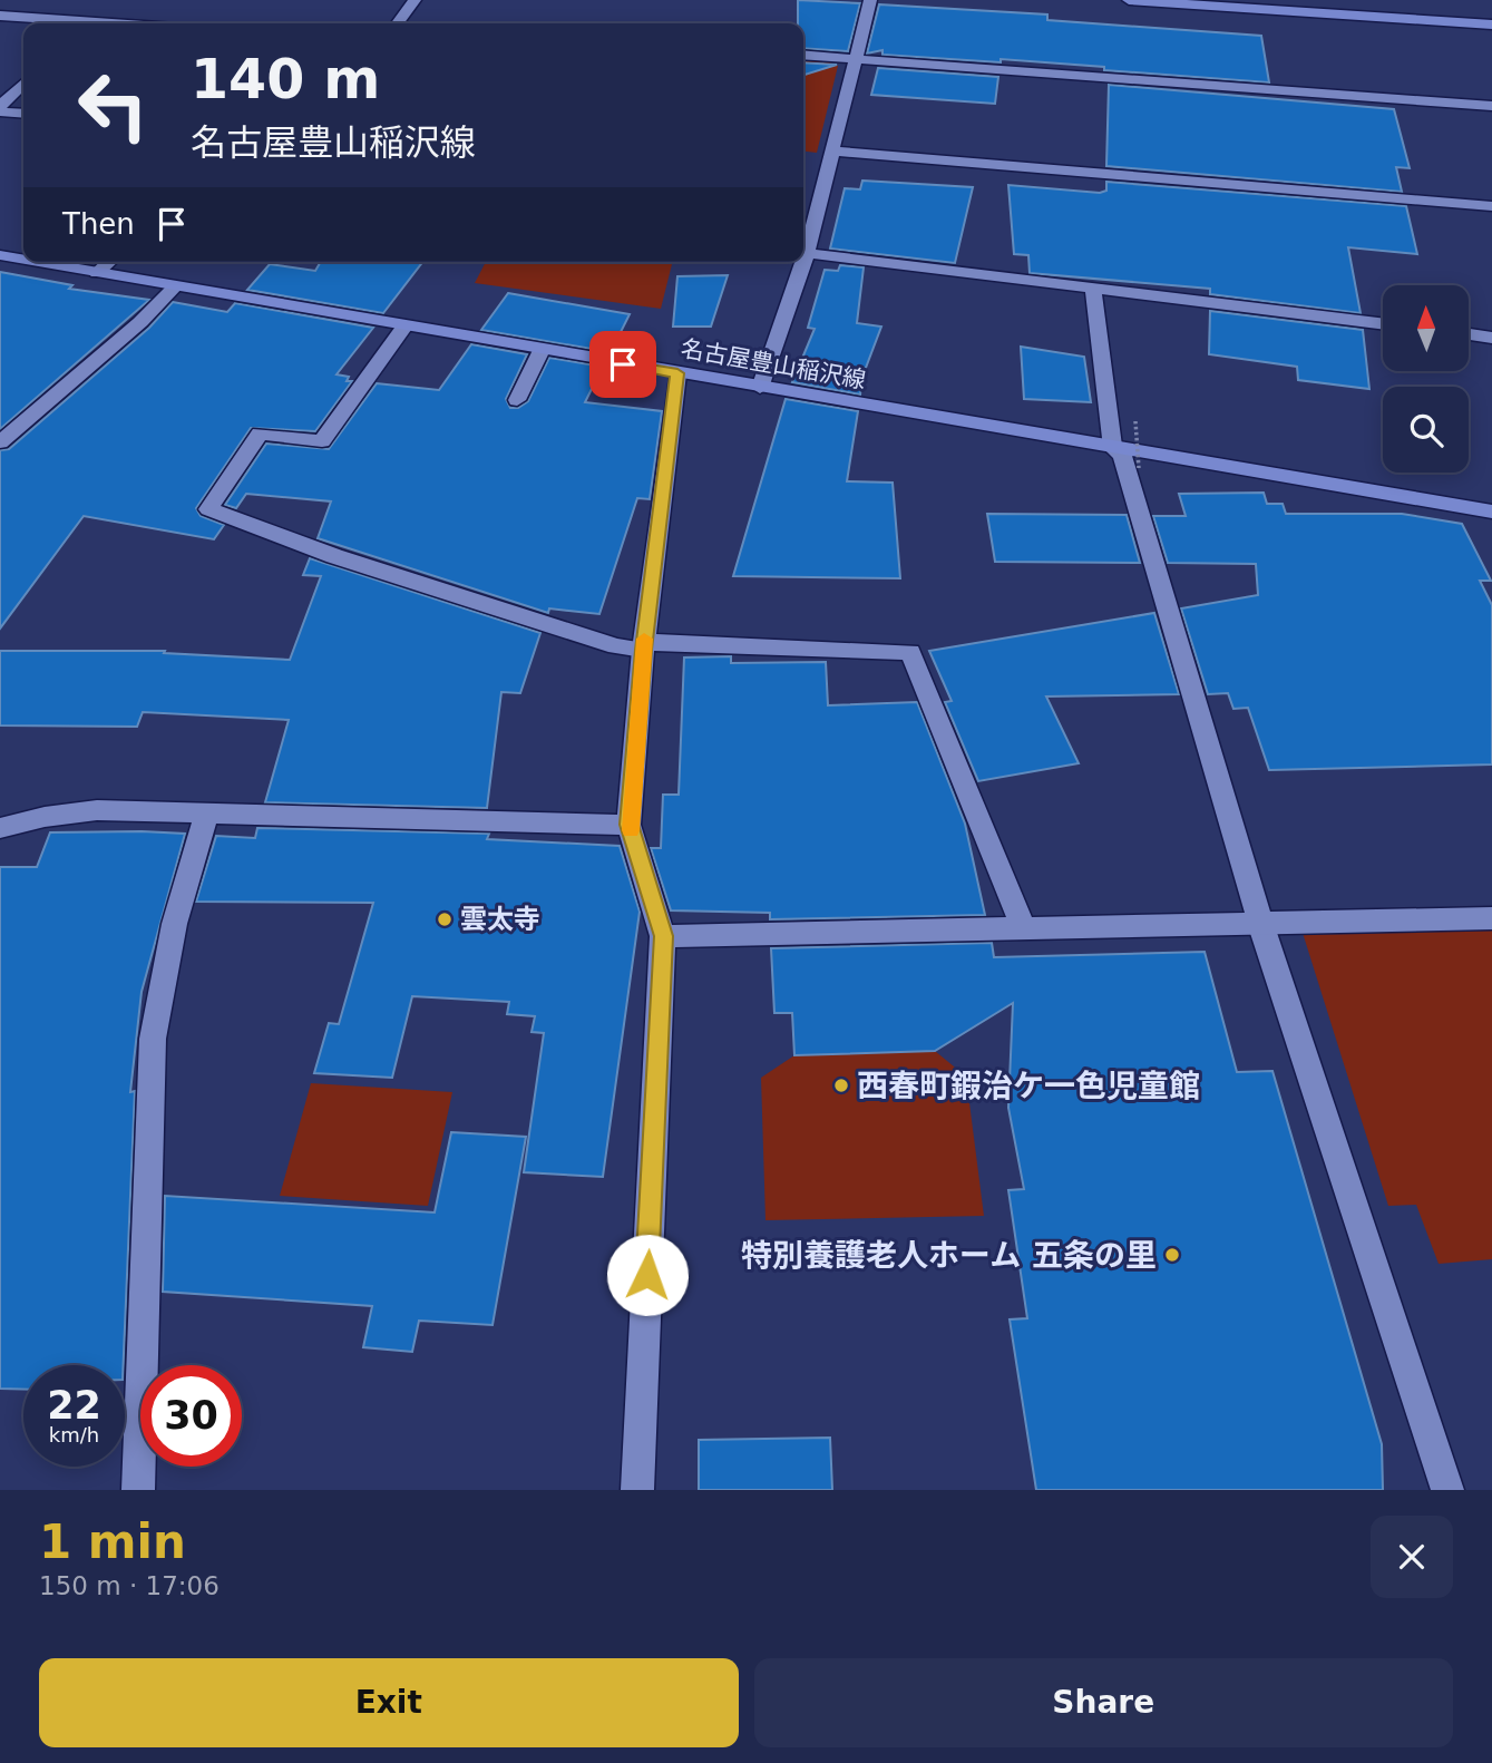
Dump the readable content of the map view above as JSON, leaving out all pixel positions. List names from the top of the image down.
{
  "streets": {
    "main road": ["名古屋豊山稲沢線"]
  },
  "places": ["雲太寺", "西春町鍜治ケ一色児童館", "特別養護老人ホーム 五条の里"],
  "north": "top",
  "page": {
    "turn": ["140 m", "名古屋豊山稲沢線"],
    "then": "Then",
    "speed": "22 km/h",
    "limit": "30",
    "heading": ["1 min", "150 m · 17:06"],
    "buttons": ["Exit", "Share"]
  }
}
